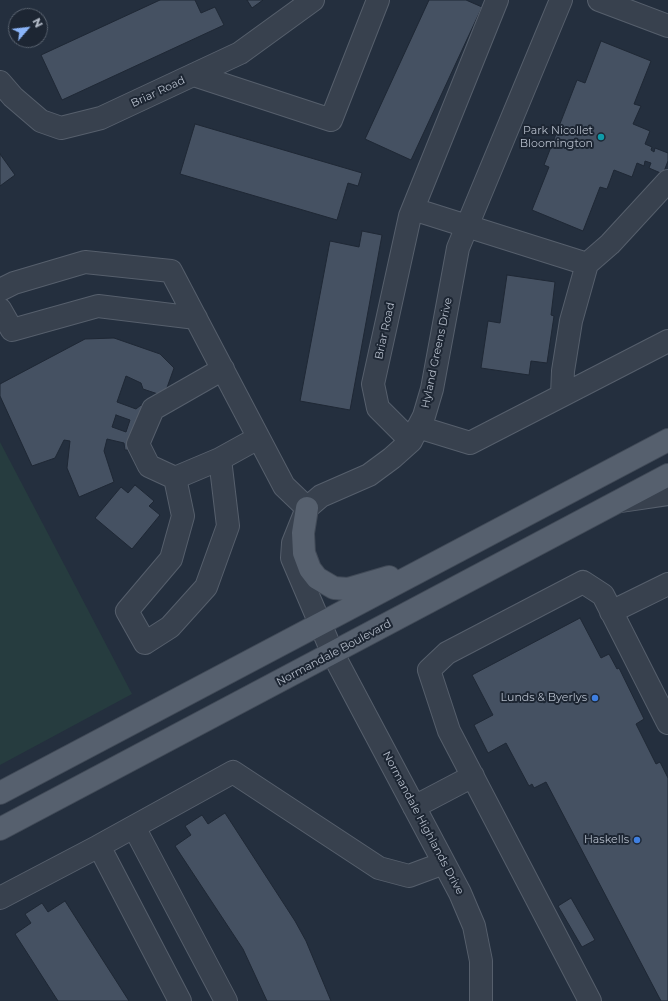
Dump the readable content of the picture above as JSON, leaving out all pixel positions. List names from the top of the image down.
{
  "streets": {
    "main road": ["Normandale Boulevard"],
    "street": ["Briar Road", "Hyland Greens Drive", "Normandale Highlands Drive"]
  },
  "crossings": [
    ["Briar Road", "Hyland Greens Drive"],
    ["Hyland Greens Drive", "Normandale Boulevard"],
    ["Hyland Greens Drive", "Normandale Highlands Drive"],
    ["Normandale Boulevard", "Normandale Highlands Drive"]
  ],
  "places": ["Park Nicollet Bloomington", "Lunds & Byerlys", "Haskells"],
  "north": "top right"
}
